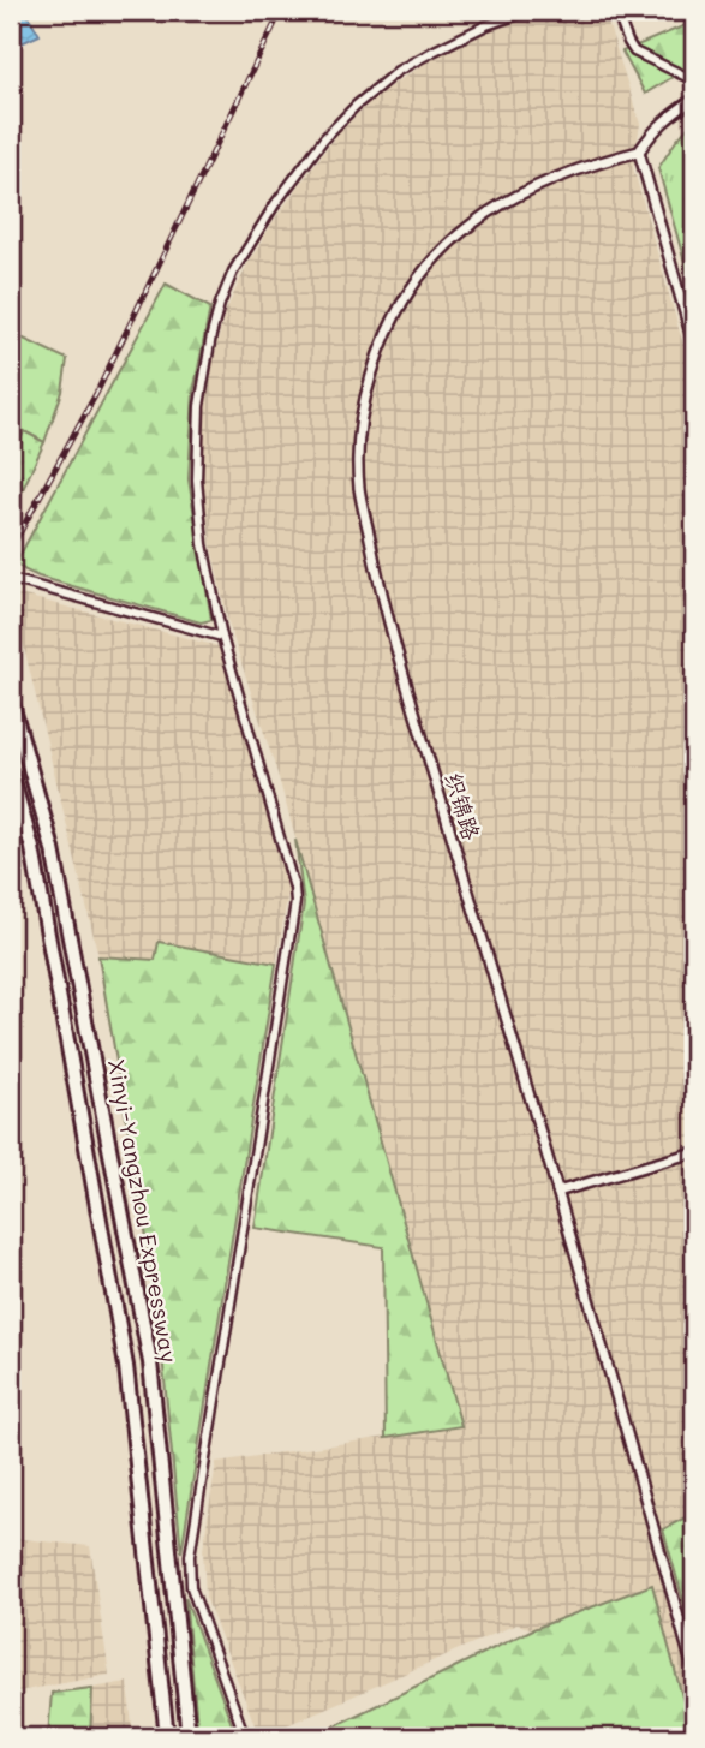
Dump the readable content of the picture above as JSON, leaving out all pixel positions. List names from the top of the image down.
{
  "streets": {
    "highway": ["Xinyi-Yangzhou Expressway"],
    "street": ["织锦路"]
  }
}
